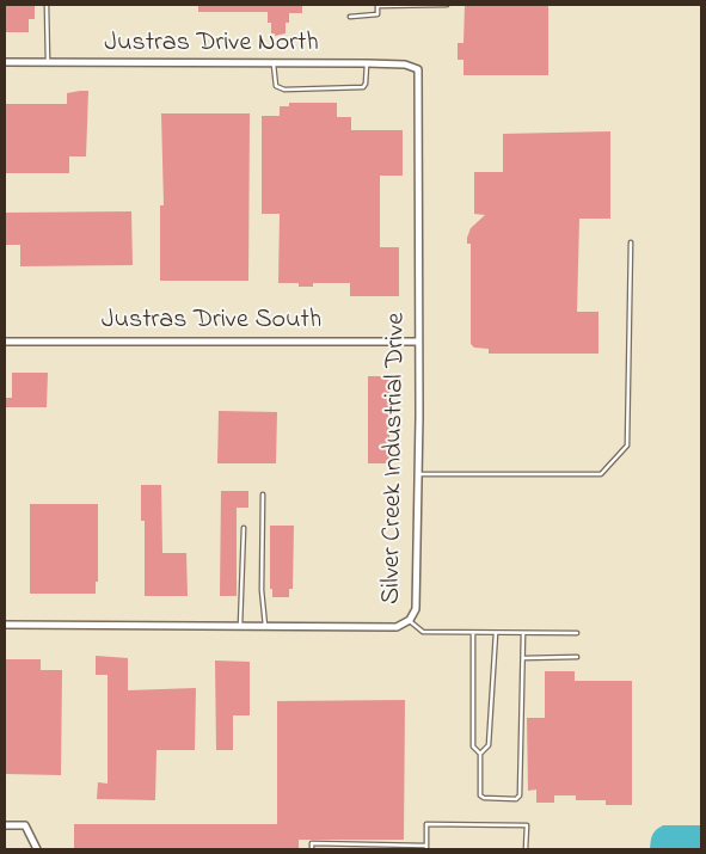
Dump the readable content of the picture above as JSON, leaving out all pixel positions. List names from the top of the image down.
{
  "streets": {
    "street": ["Justras Drive North", "Justras Drive South", "Silver Creek Industrial Drive"]
  },
  "crossings": [
    ["Justras Drive North", "Silver Creek Industrial Drive"],
    ["Justras Drive South", "Silver Creek Industrial Drive"]
  ]
}
